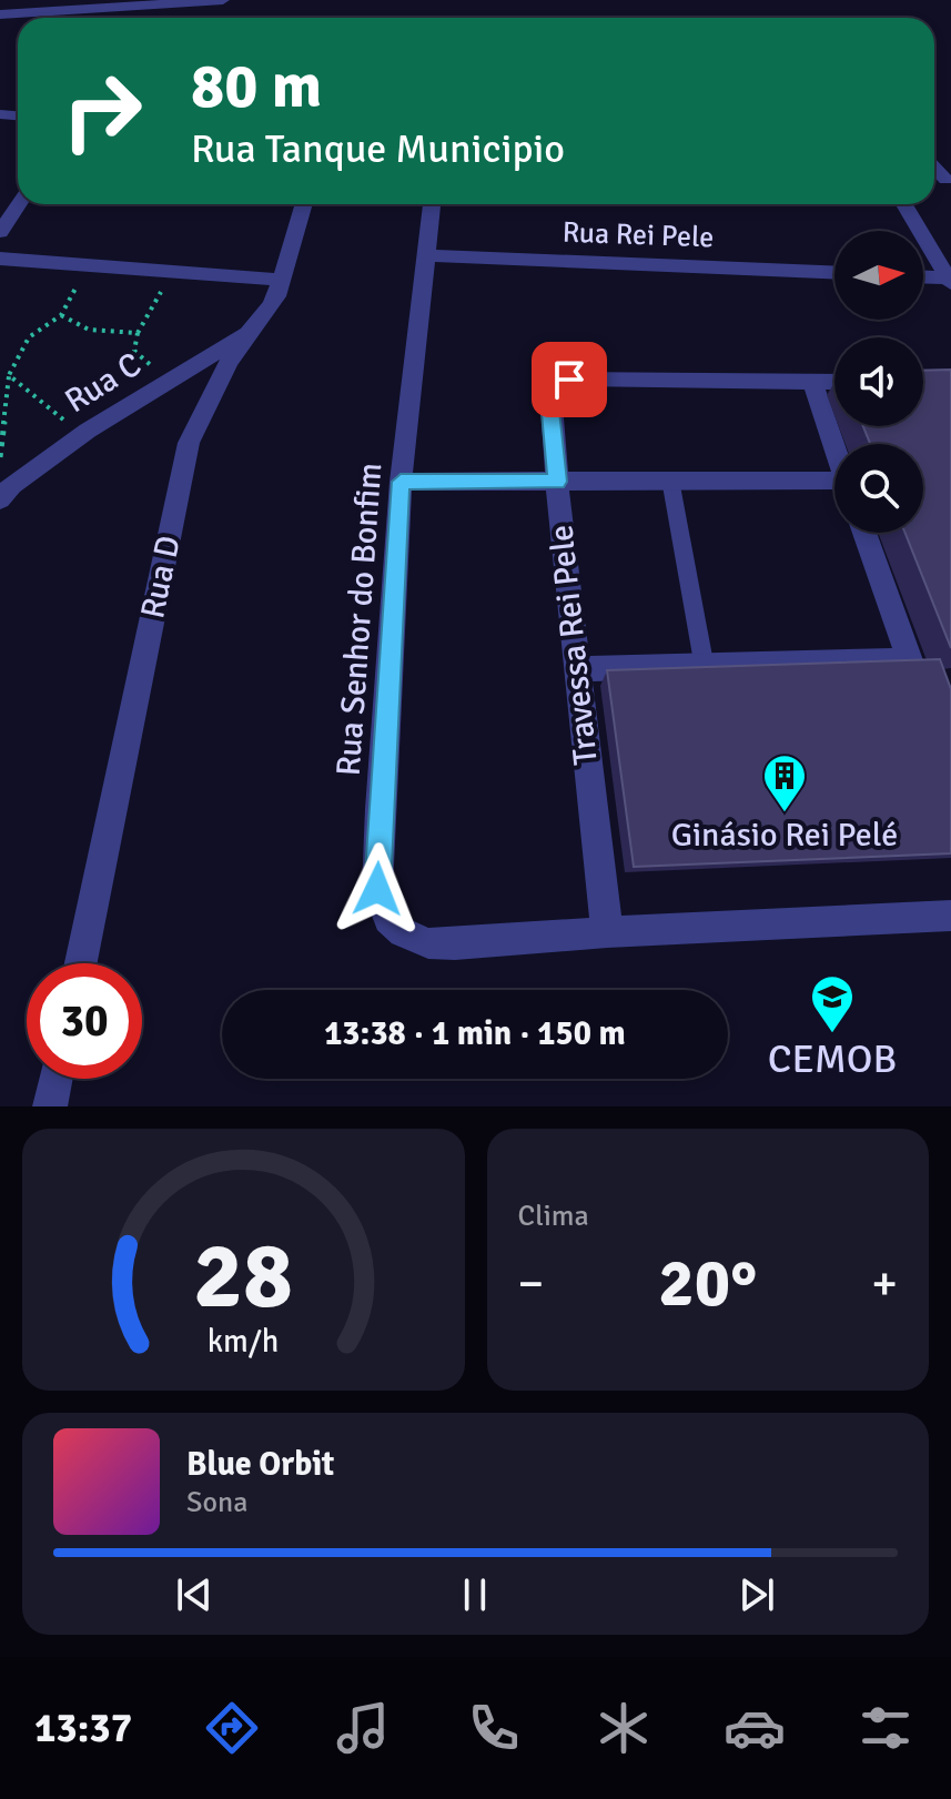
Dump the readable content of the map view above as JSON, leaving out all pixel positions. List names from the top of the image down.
{
  "streets": {
    "street": [
      "Rua Rei Pele",
      "Rua C",
      "Rua D",
      "Rua Senhor do Bonfim",
      "Travessa Rei Pele"
    ]
  },
  "crossings": [
    ["Rua Rei Pele", "Rua Senhor do Bonfim"],
    ["Rua C", "Rua D"],
    ["Rua Senhor do Bonfim", "Travessa Rei Pele"]
  ],
  "places": {
    "building": ["Ginásio Rei Pelé"],
    "school or university": ["CEMOB"]
  },
  "north": "right",
  "page": {
    "turn": ["80 m", "Rua Tanque Municipio"],
    "limit": "30",
    "trip": "13:38 · 1 min · 150 m",
    "tile": "Clima",
    "heat": ["−", "20°", "+"],
    "song": ["Blue Orbit", "Sona"],
    "tabs": "13:37",
    "gauge": ["28", "km/h"]
  }
}
